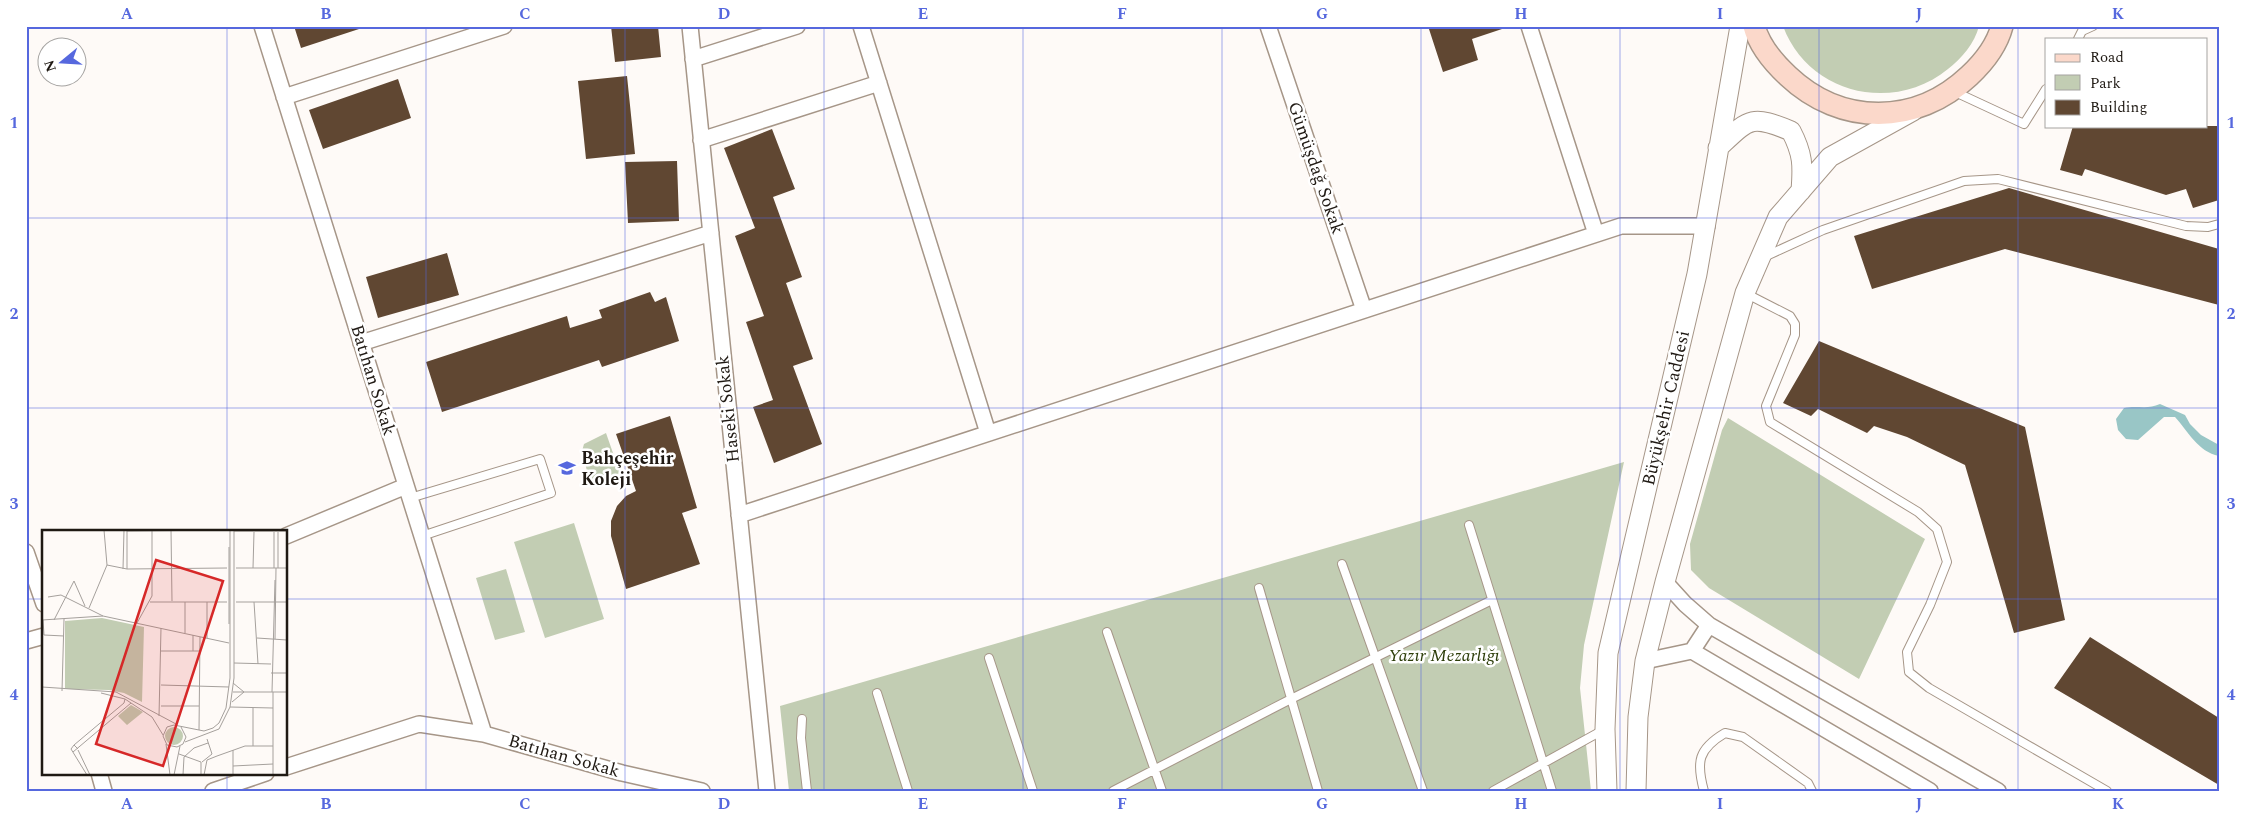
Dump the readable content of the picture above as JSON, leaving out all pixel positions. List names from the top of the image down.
{
  "streets": {
    "street": [
      "Gümüşdağ Sokak",
      "Batıhan Sokak",
      "Büyükşehir Caddesi",
      "Haseki Sokak"
    ]
  },
  "parks": ["Yazır Mezarlığı"],
  "places": {
    "school or university": ["Bahçeşehir Koleji"]
  },
  "legend": ["Road", "Park", "Building"],
  "north": "left",
  "grid": {
    "columns": [
      "A",
      "B",
      "C",
      "D",
      "E",
      "F",
      "G",
      "H",
      "I",
      "J",
      "K"
    ],
    "rows": [
      "1",
      "2",
      "3",
      "4"
    ]
  }
}
